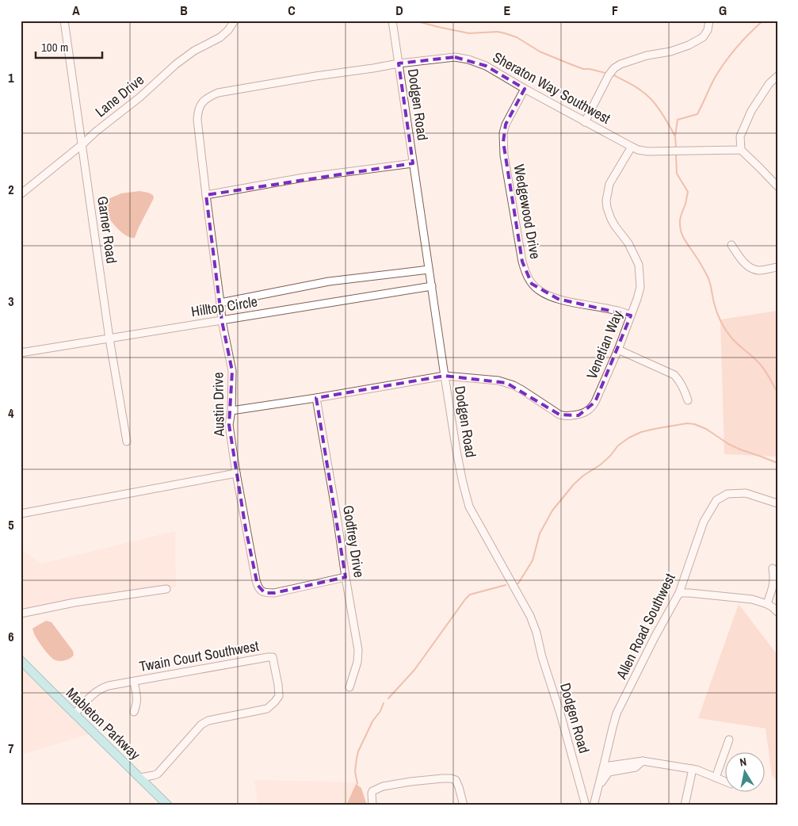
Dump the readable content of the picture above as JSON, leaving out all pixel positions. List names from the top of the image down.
{
  "streets": {
    "main road": ["Mableton Parkway"],
    "street": [
      "Sheraton Way Southwest",
      "Lane Drive",
      "Dodgen Road",
      "Wedgewood Drive",
      "Garner Road",
      "Hilltop Circle",
      "Venetian Way",
      "Austin Drive",
      "Godfrey Drive",
      "Allen Road Southwest",
      "Twain Court Southwest"
    ]
  },
  "crossings": [
    ["Sheraton Way Southwest", "Dodgen Road"],
    ["Sheraton Way Southwest", "Wedgewood Drive"],
    ["Sheraton Way Southwest", "Venetian Way"],
    ["Sheraton Way Southwest", "Austin Drive"],
    ["Lane Drive", "Garner Road"],
    ["Dodgen Road", "Hilltop Circle"],
    ["Dodgen Road", "Venetian Way"],
    ["Wedgewood Drive", "Venetian Way"],
    ["Garner Road", "Hilltop Circle"],
    ["Hilltop Circle", "Austin Drive"],
    ["Venetian Way", "Austin Drive"],
    ["Venetian Way", "Godfrey Drive"],
    ["Austin Drive", "Godfrey Drive"],
    ["Twain Court Southwest", "Mableton Parkway"]
  ],
  "scale_bar": "100 m",
  "north": "top",
  "grid": {
    "columns": [
      "A",
      "B",
      "C",
      "D",
      "E",
      "F",
      "G"
    ],
    "rows": [
      "1",
      "2",
      "3",
      "4",
      "5",
      "6",
      "7"
    ]
  }
}
